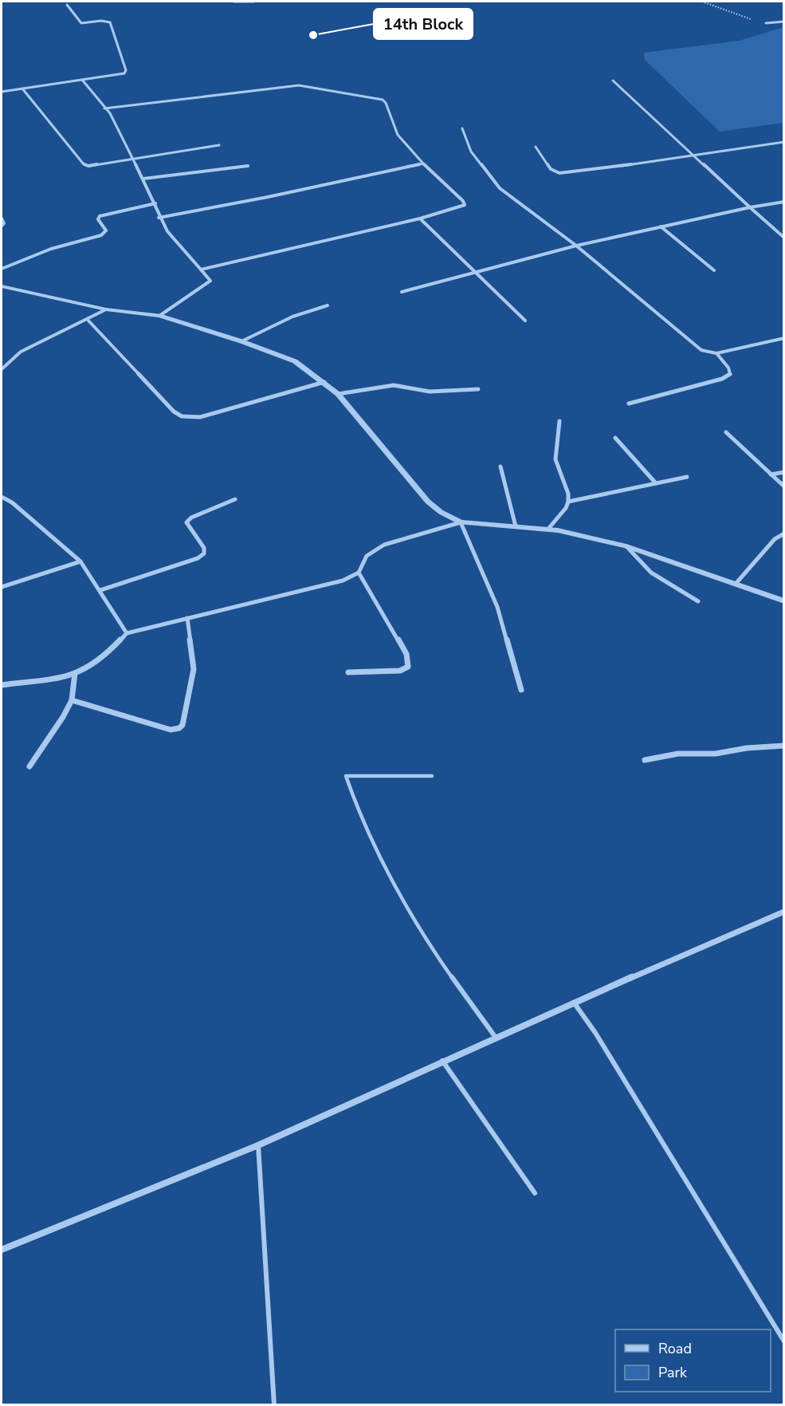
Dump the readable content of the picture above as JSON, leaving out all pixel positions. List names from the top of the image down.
{
  "places": ["14th Block"],
  "legend": ["Road", "Park"]
}
